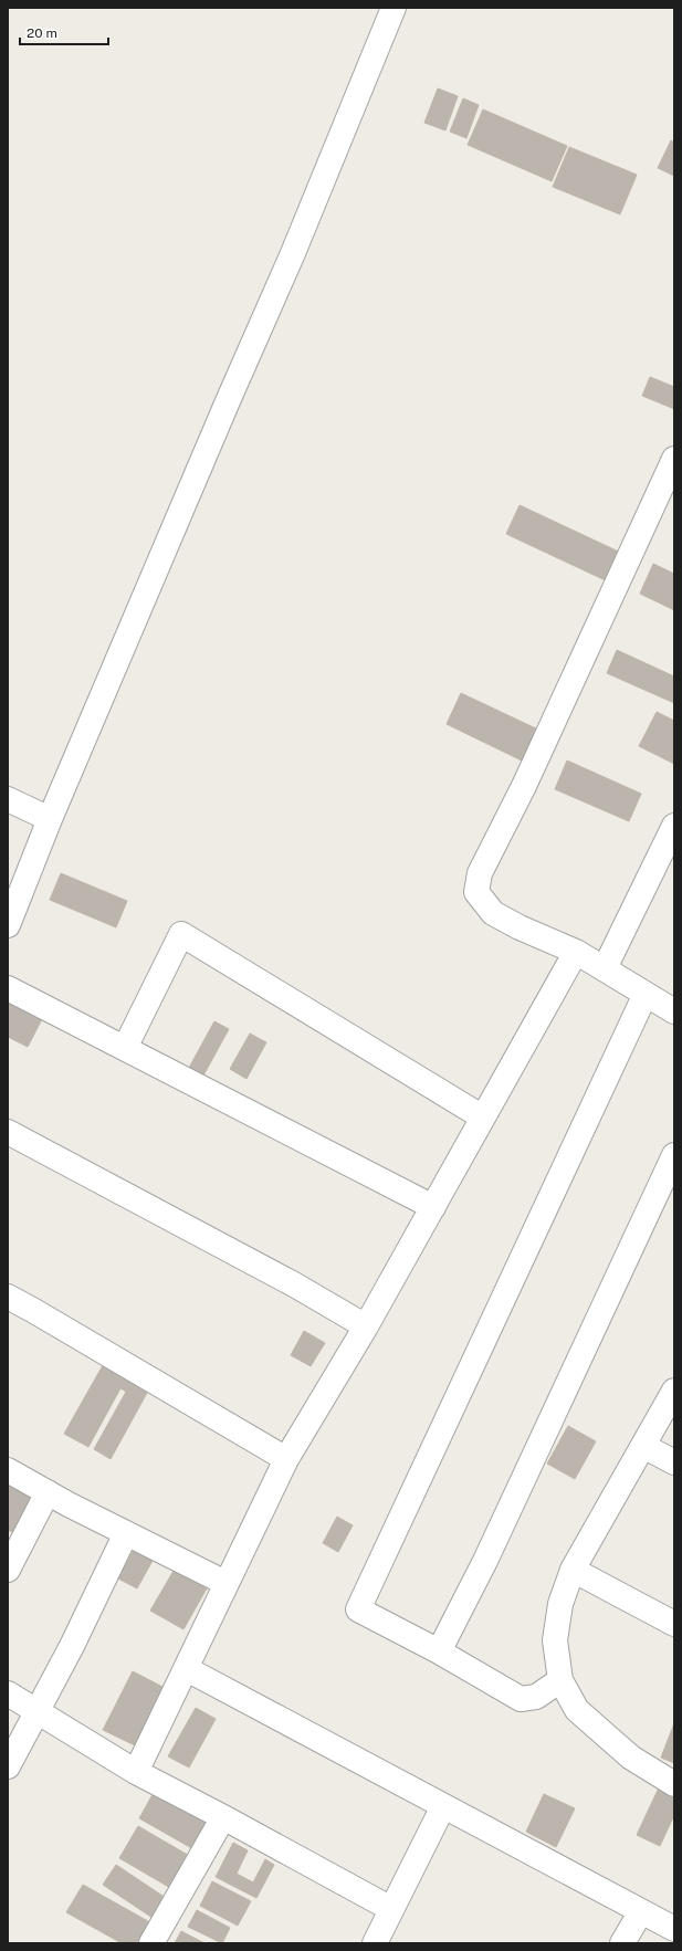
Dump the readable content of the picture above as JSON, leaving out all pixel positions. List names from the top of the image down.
{
  "scale_bar": "20 m"
}
